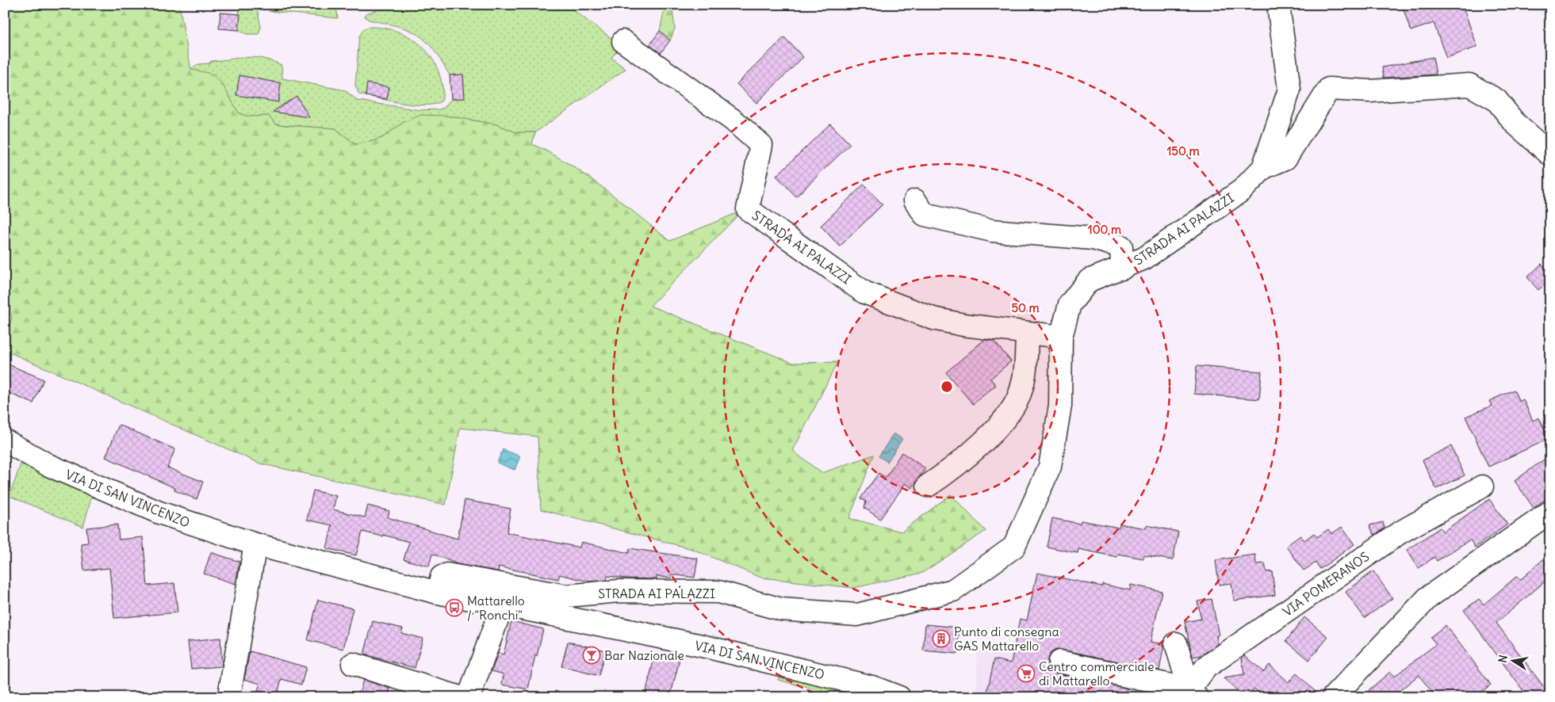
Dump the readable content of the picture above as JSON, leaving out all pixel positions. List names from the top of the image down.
{
  "streets": {
    "street": ["STRADA AI PALAZZI", "VIA DI SAN VINCENZO", "VIA POMERANOS"]
  },
  "crossings": [
    ["STRADA AI PALAZZI", "VIA DI SAN VINCENZO"]
  ],
  "places": {
    "bus stop": ["Mattarello / \"Ronchi\""],
    "building": ["Punto di consegna GAS Mattarello"],
    "bar": ["Bar Nazionale"],
    "supermarket": ["Centro commerciale di Mattarello"]
  },
  "north": "left",
  "rings": ["150 m", "100 m", "50 m"]
}
